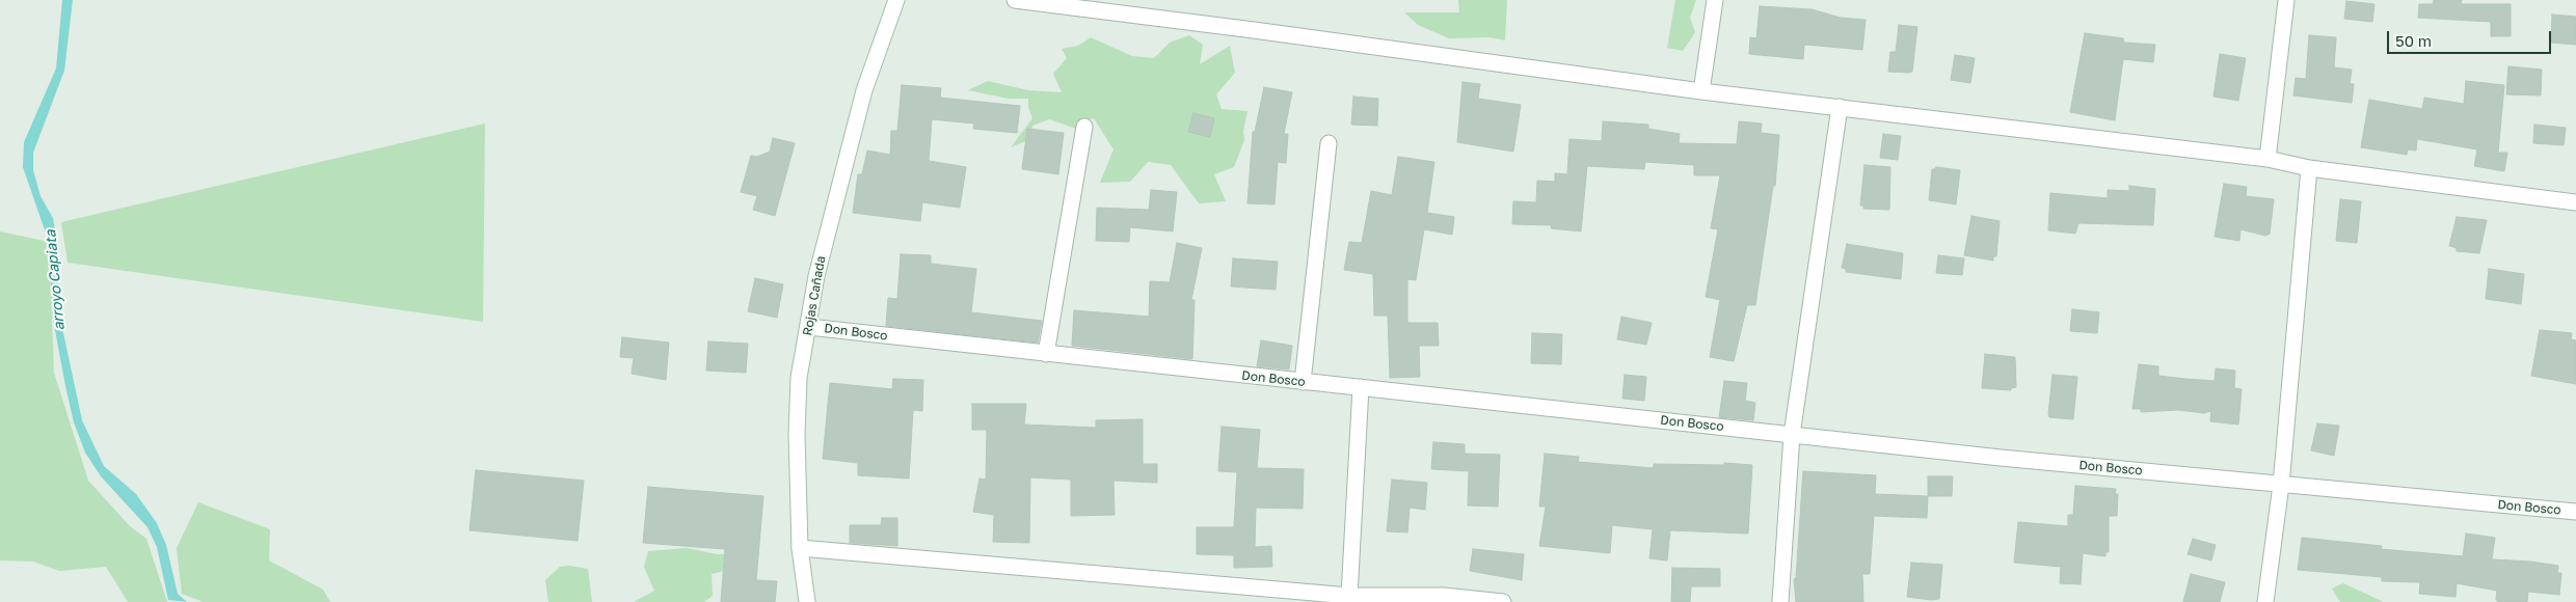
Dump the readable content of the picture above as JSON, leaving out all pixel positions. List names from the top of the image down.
{
  "streets": {
    "street": ["Rojas Cañada", "Don Bosco"]
  },
  "crossings": [
    ["Rojas Cañada", "Don Bosco"]
  ],
  "water": ["arroyo Capiata"],
  "scale_bar": "50 m"
}
